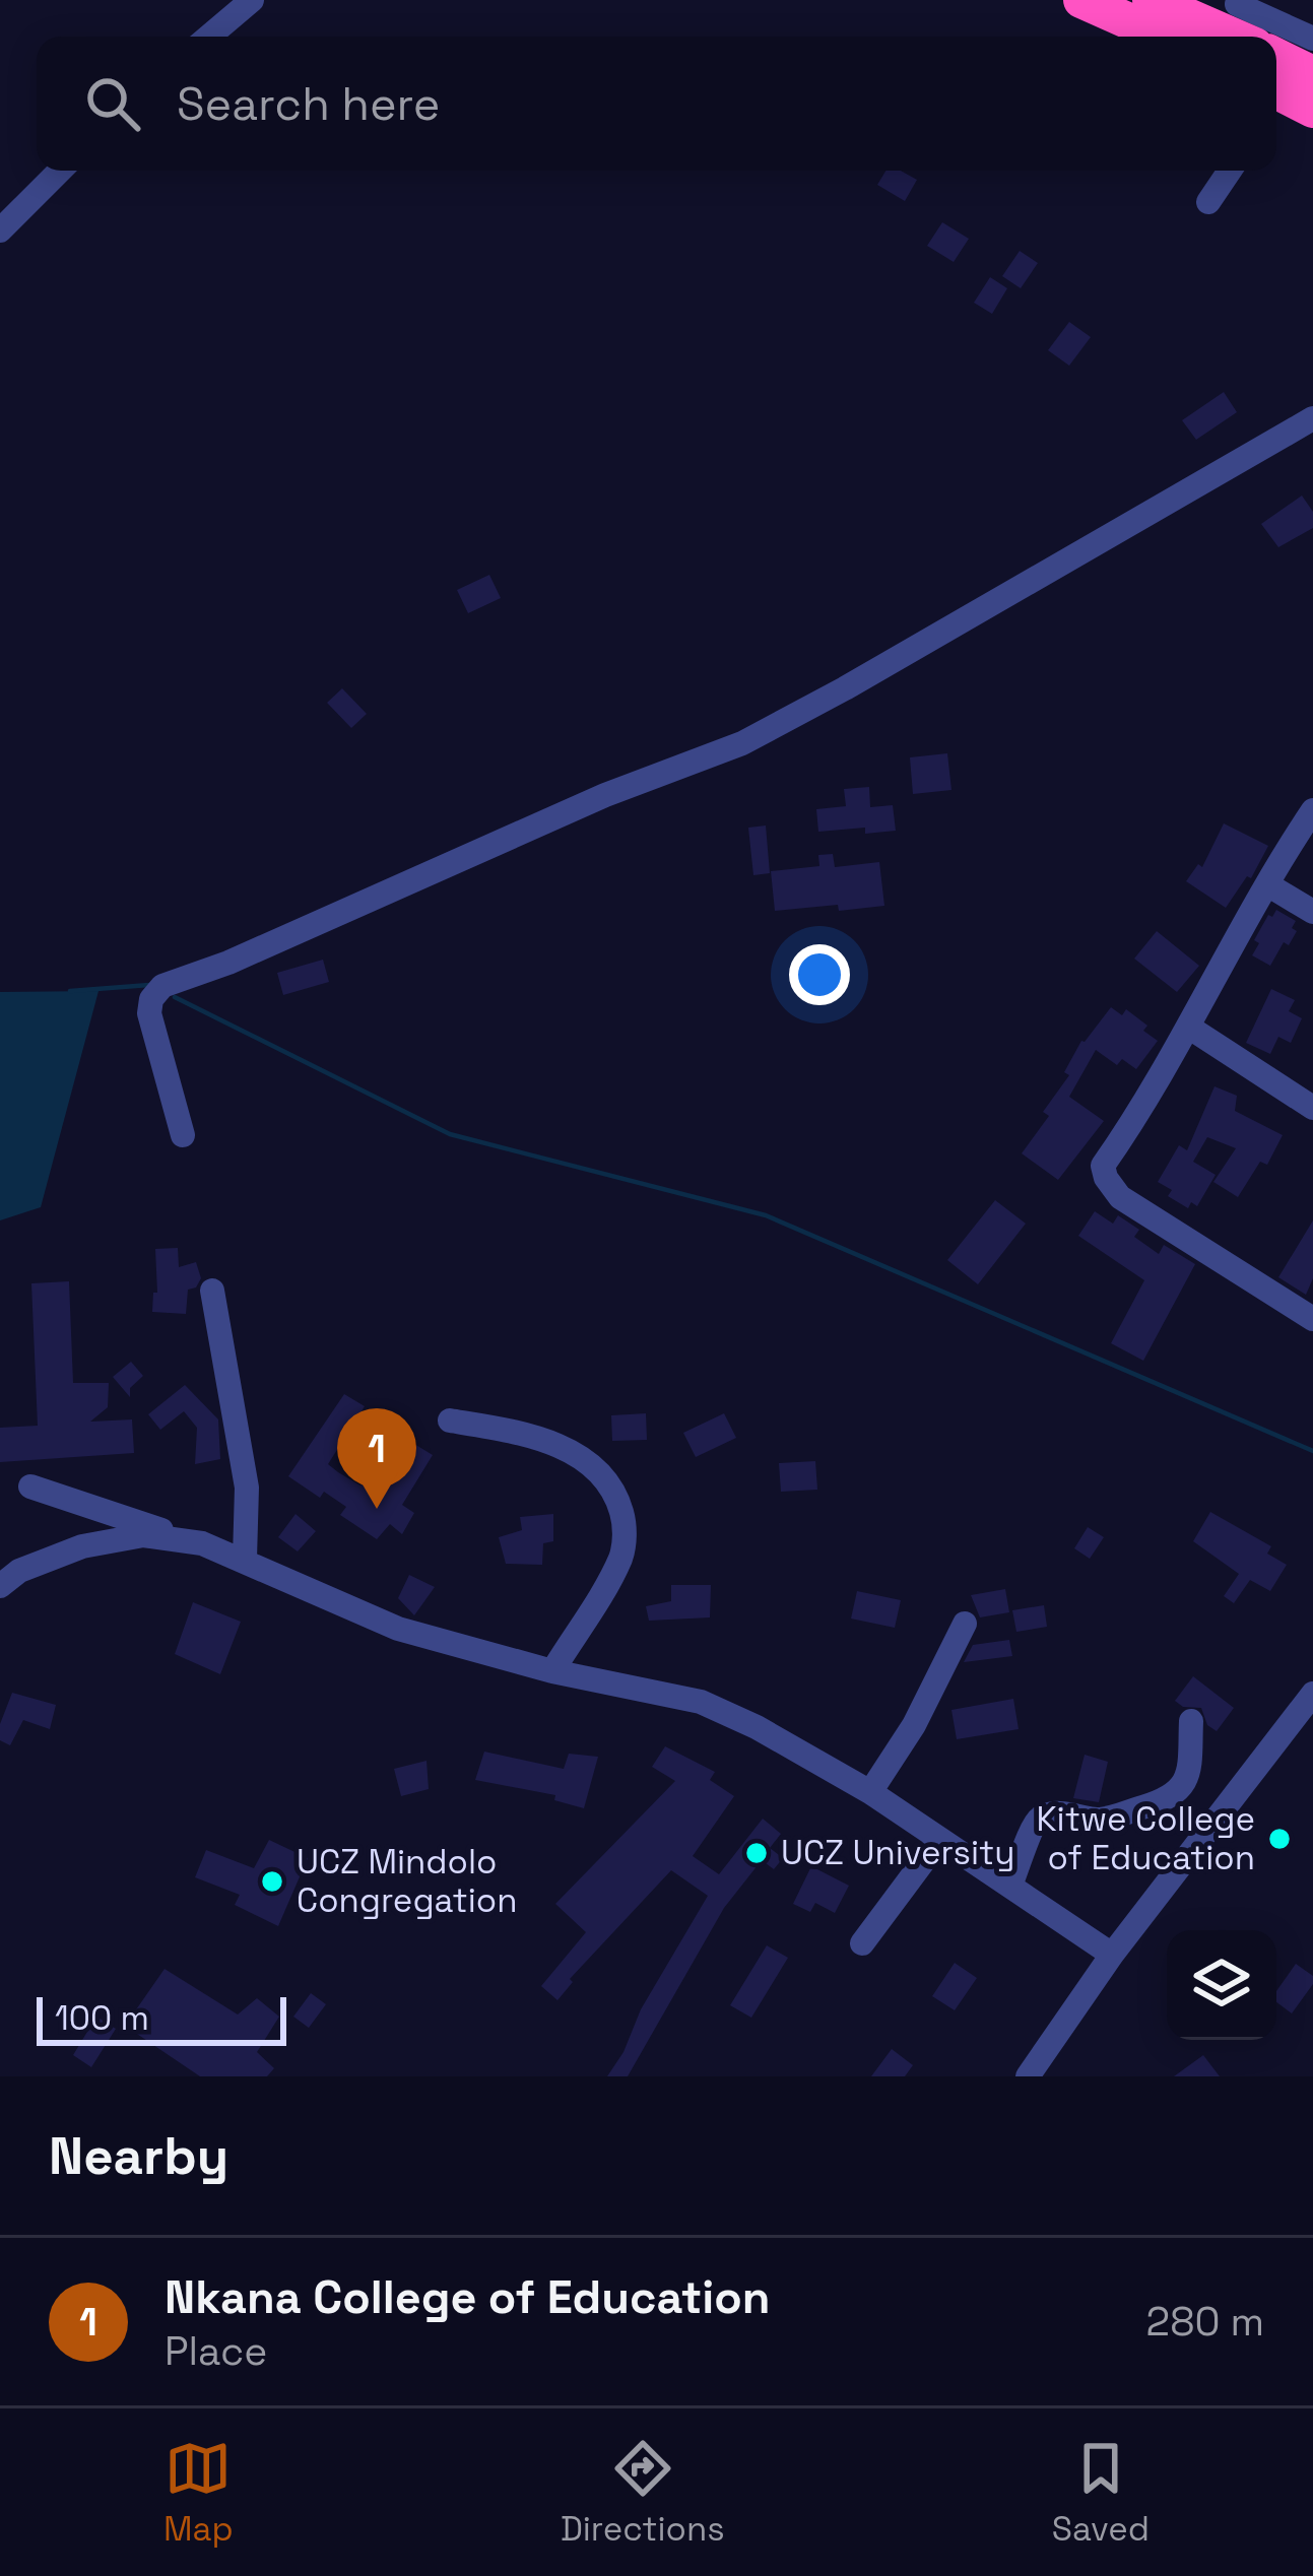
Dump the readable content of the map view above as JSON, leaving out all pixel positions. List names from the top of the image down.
{
  "places": ["Kitwe College of Education", "UCZ University", "UCZ Mindolo Congregation"],
  "scale_bar": "100 m",
  "page": {
    "search": "Search here",
    "pins": "1",
    "scale": "100 m",
    "heading": "Nearby",
    "list": [
      {
        "mark": "1",
        "name": "Nkana College of Education",
        "note": "Place",
        "value": "280 m"
      }
    ],
    "nav": ["Map", "Directions", "Saved"]
  }
}
